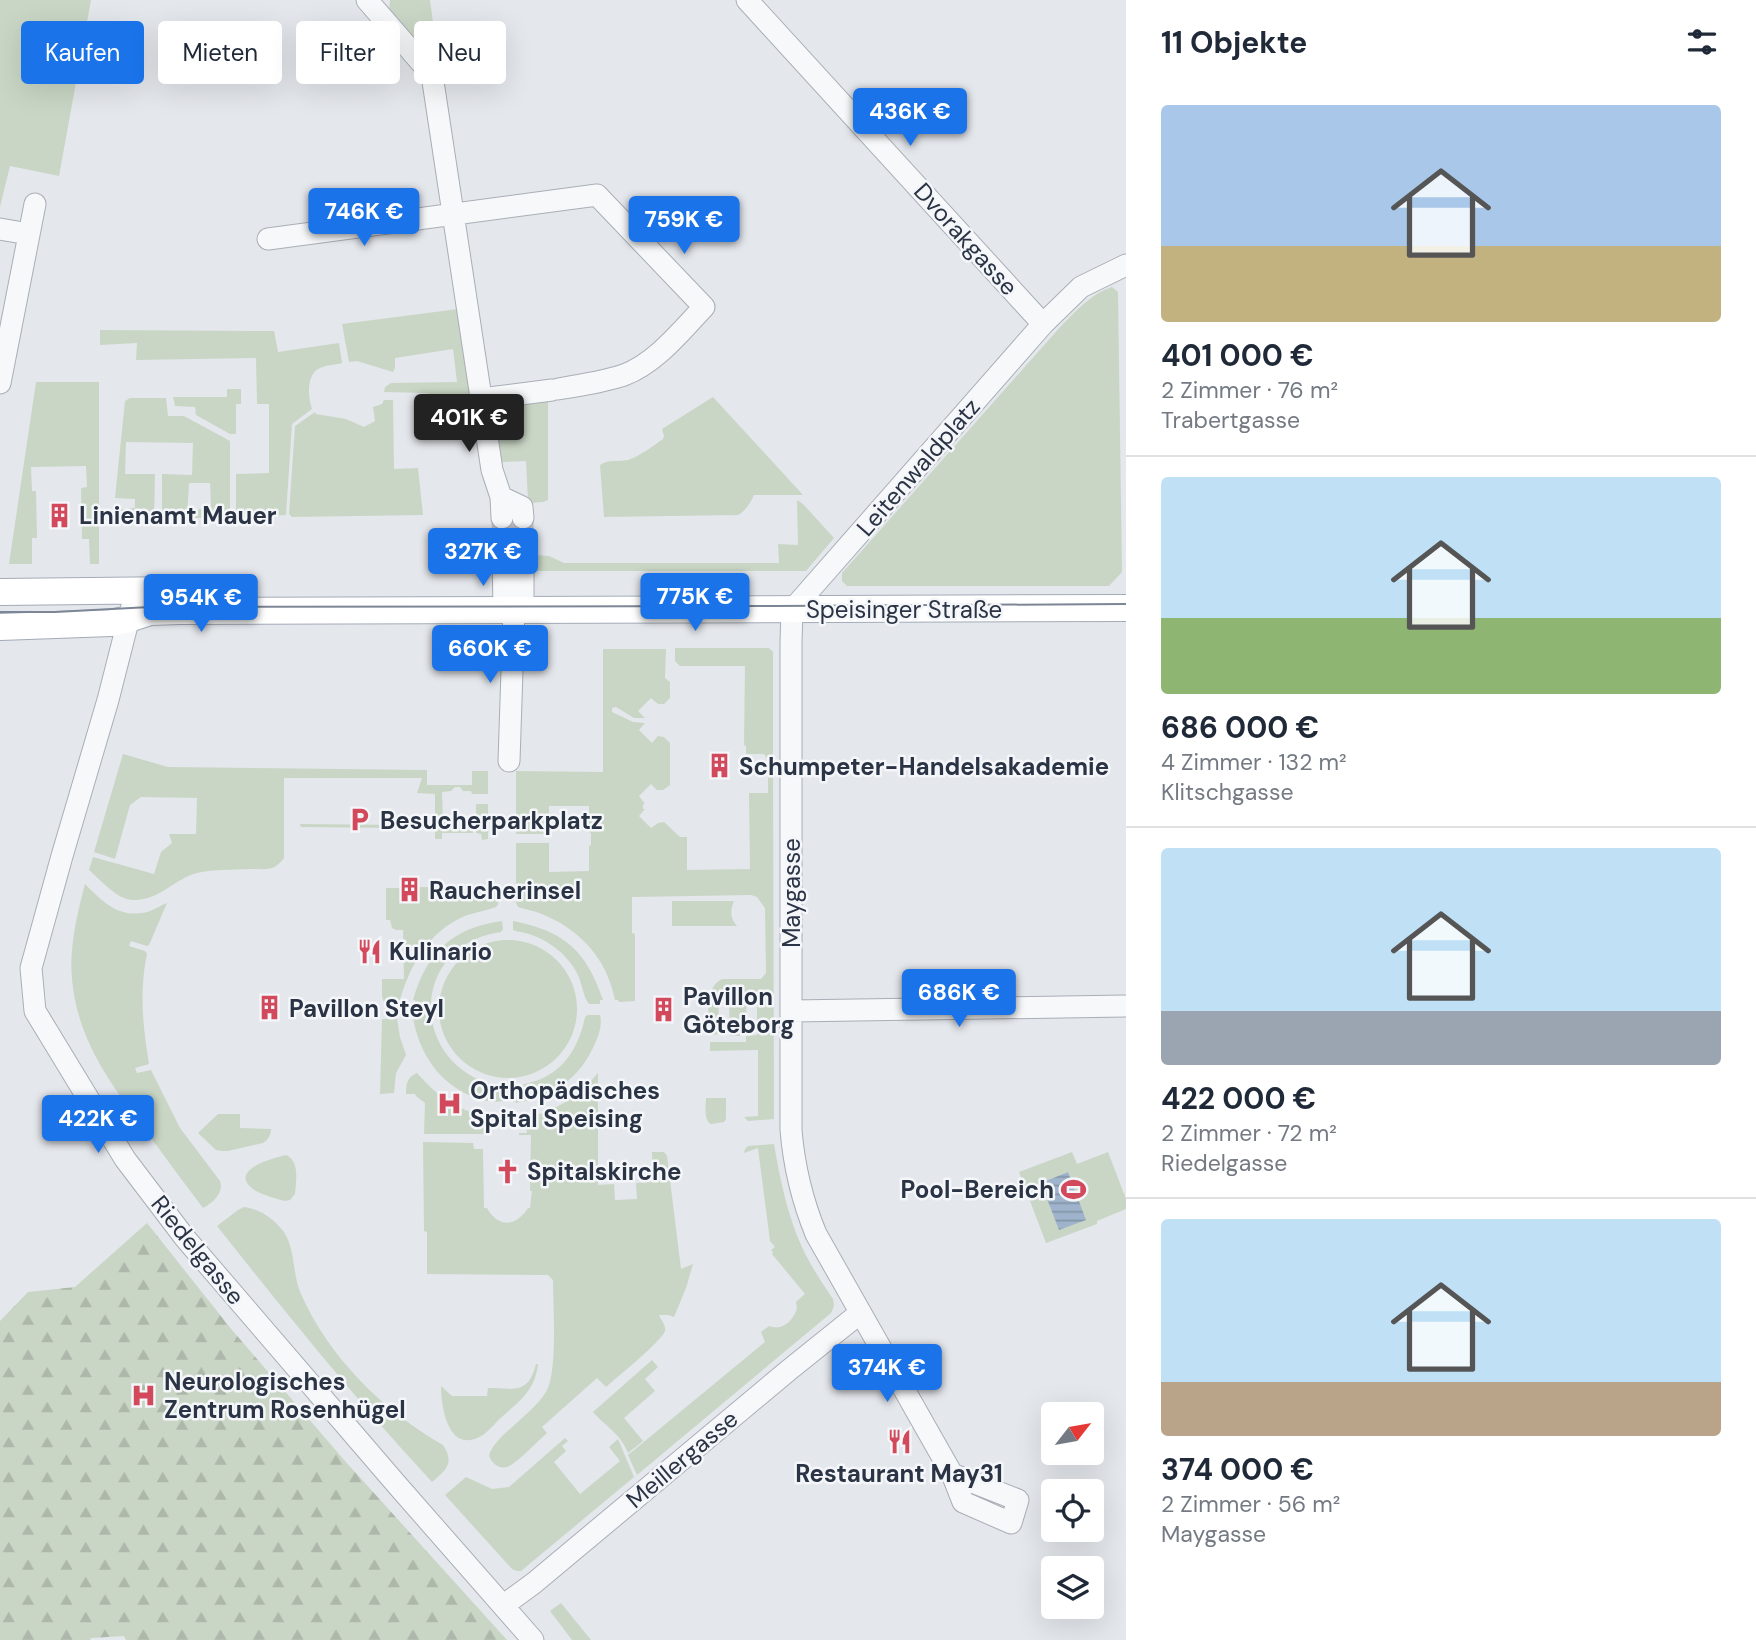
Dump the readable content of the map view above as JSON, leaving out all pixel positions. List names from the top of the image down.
{
  "streets": {
    "main road": ["Speisinger Straße"],
    "street": [
      "Dvorakgasse",
      "Leitenwaldplatz",
      "Maygasse",
      "Riedelgasse",
      "Meillergasse"
    ]
  },
  "crossings": [
    ["Dvorakgasse", "Leitenwaldplatz"],
    ["Leitenwaldplatz", "Speisinger Straße"],
    ["Leitenwaldplatz", "Maygasse"],
    ["Speisinger Straße", "Maygasse"],
    ["Speisinger Straße", "Riedelgasse"],
    ["Maygasse", "Meillergasse"],
    ["Riedelgasse", "Meillergasse"]
  ],
  "places": {
    "building": [
      "Linienamt Mauer",
      "Schumpeter-Handelsakademie",
      "Raucherinsel",
      "Pavillon Steyl",
      "Pavillon Göteborg"
    ],
    "parking": ["Besucherparkplatz"],
    "restaurant": ["Kulinario", "Restaurant May31"],
    "hospital": ["Orthopädisches Spital Speising", "Neurologisches Zentrum Rosenhügel"],
    "church": ["Spitalskirche"],
    "sports": ["Pool-Bereich"]
  },
  "north": "top right",
  "page": {
    "heading": "11 Objekte",
    "chip": [
      "Kaufen",
      "Mieten",
      "Filter",
      "Neu"
    ],
    "list": [
      {
        "name": "401 000 €",
        "note": "2 Zimmer · 76 m² · Trabertgasse"
      },
      {
        "name": "686 000 €",
        "note": "4 Zimmer · 132 m² · Klitschgasse"
      },
      {
        "name": "422 000 €",
        "note": "2 Zimmer · 72 m² · Riedelgasse"
      },
      {
        "name": "374 000 €",
        "note": "2 Zimmer · 56 m² · Maygasse"
      }
    ],
    "price": [
      "436K €",
      "746K €",
      "759K €",
      "401K €",
      "327K €",
      "775K €",
      "954K €",
      "660K €",
      "686K €",
      "422K €",
      "374K €"
    ]
  }
}
